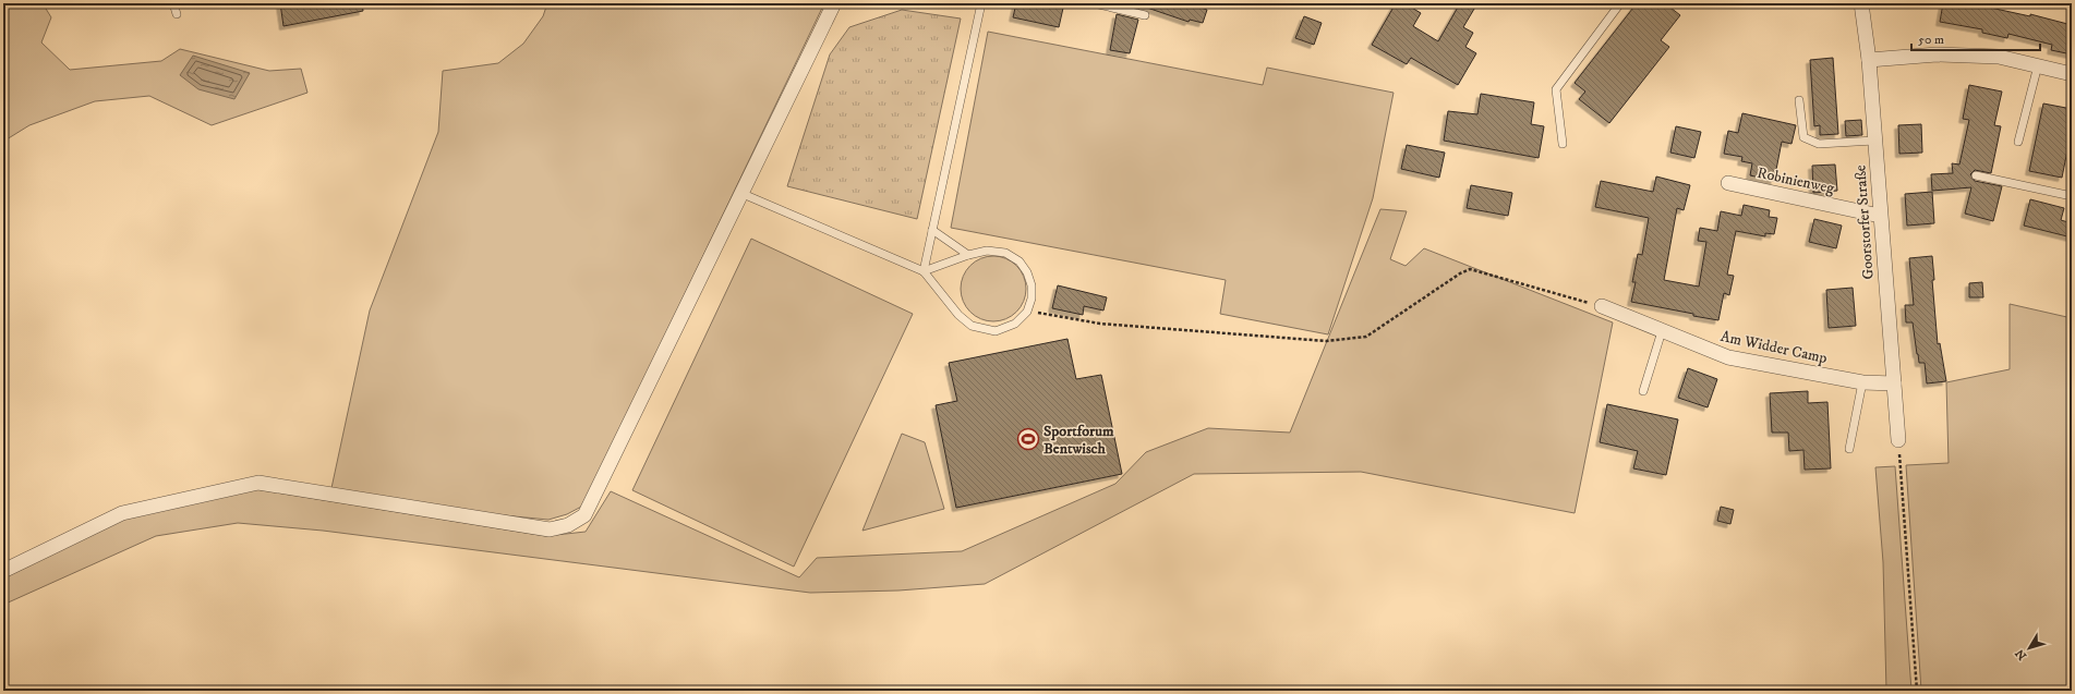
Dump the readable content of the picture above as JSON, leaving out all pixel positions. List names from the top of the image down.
{
  "streets": {
    "street": ["Robinienweg", "Goorstorfer Straße", "Am Widder Camp"]
  },
  "crossings": [
    ["Robinienweg", "Goorstorfer Straße"],
    ["Goorstorfer Straße", "Am Widder Camp"]
  ],
  "places": {
    "sports": ["Sportforum Bentwisch"]
  },
  "scale_bar": "50 m",
  "north": "bottom left"
}
